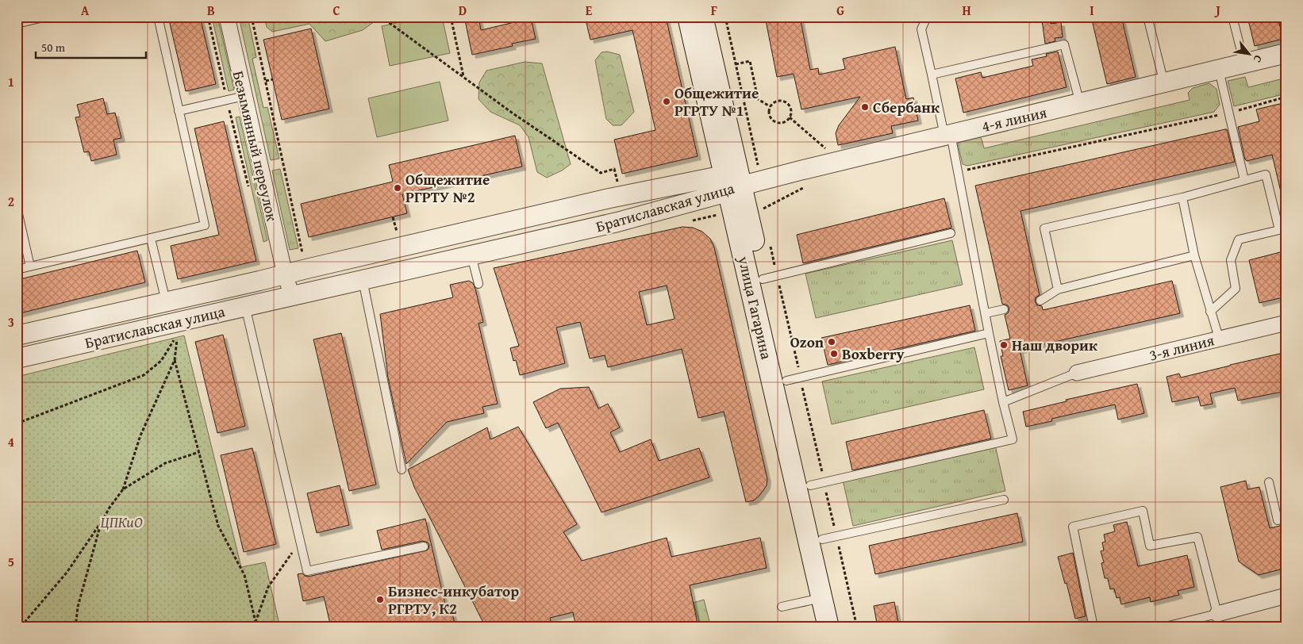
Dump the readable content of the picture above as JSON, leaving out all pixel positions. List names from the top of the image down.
{
  "streets": {
    "main road": ["улица Гагарина"],
    "street": [
      "4-я линия",
      "Безымянный переулок",
      "Братиславская улица",
      "3-я линия"
    ]
  },
  "crossings": [
    ["4-я линия", "Братиславская улица"],
    ["4-я линия", "улица Гагарина"],
    ["Безымянный переулок", "Братиславская улица"],
    ["Братиславская улица", "улица Гагарина"]
  ],
  "parks": ["ЦПКиО"],
  "places": [
    "Общежитие РГРТУ №1",
    "Сбербанк",
    "Общежитие РГРТУ №2",
    "Ozon",
    "Наш дворик",
    "Boxberry",
    "Бизнес-инкубатор РГРТУ, К2"
  ],
  "scale_bar": "50 m",
  "north": "bottom right",
  "grid": {
    "columns": [
      "A",
      "B",
      "C",
      "D",
      "E",
      "F",
      "G",
      "H",
      "I",
      "J"
    ],
    "rows": [
      "1",
      "2",
      "3",
      "4",
      "5"
    ]
  }
}
